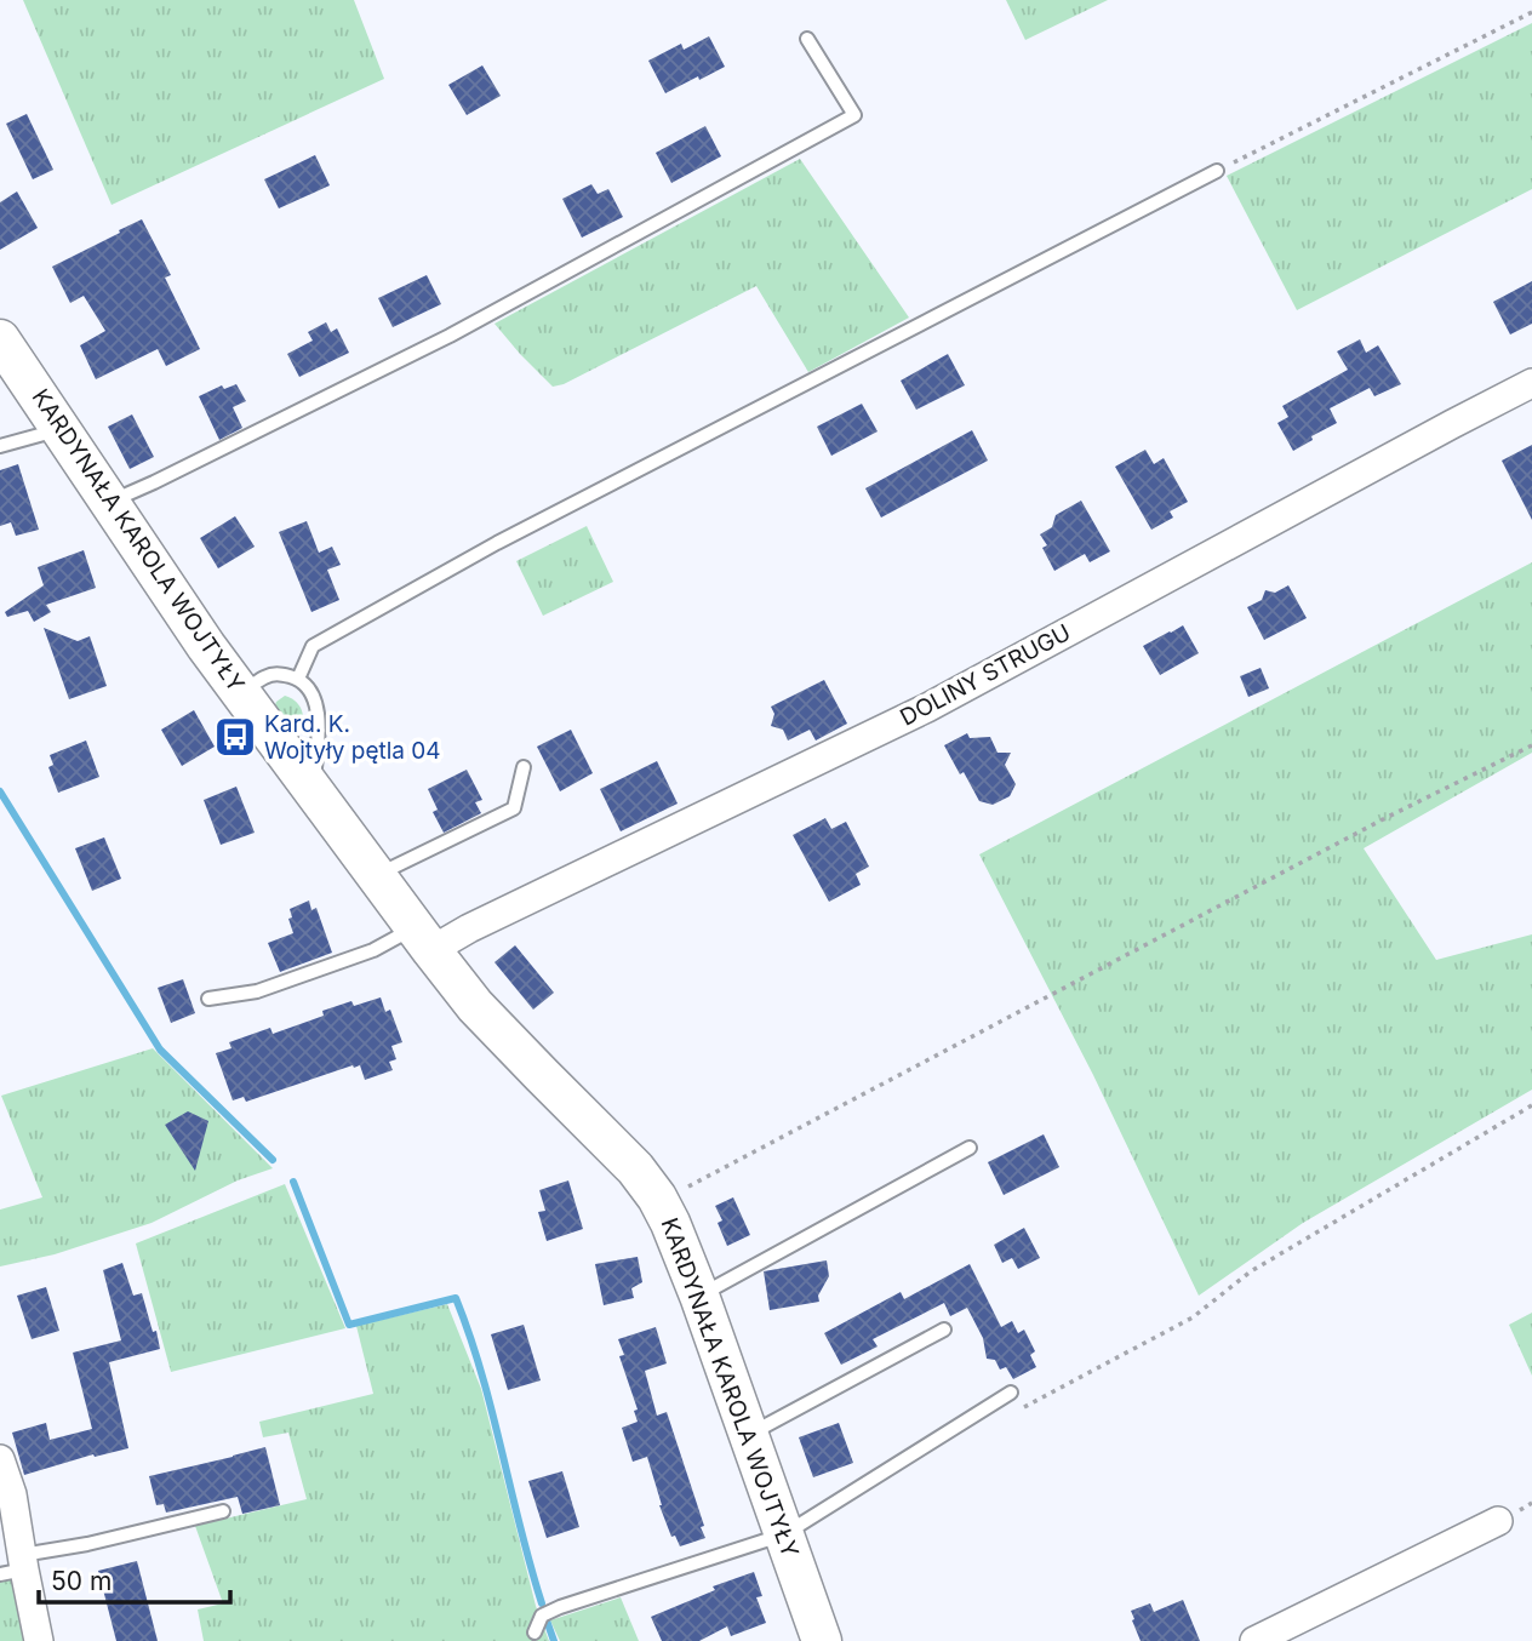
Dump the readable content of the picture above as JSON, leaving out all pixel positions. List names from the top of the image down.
{
  "streets": {
    "street": ["KARDYNAŁA KAROLA WOJTYŁY", "DOLINY STRUGU"]
  },
  "crossings": [
    ["KARDYNAŁA KAROLA WOJTYŁY", "DOLINY STRUGU"]
  ],
  "places": {
    "bus stop": ["Kard. K. Wojtyły pętla 04"]
  },
  "scale_bar": "50 m"
}
